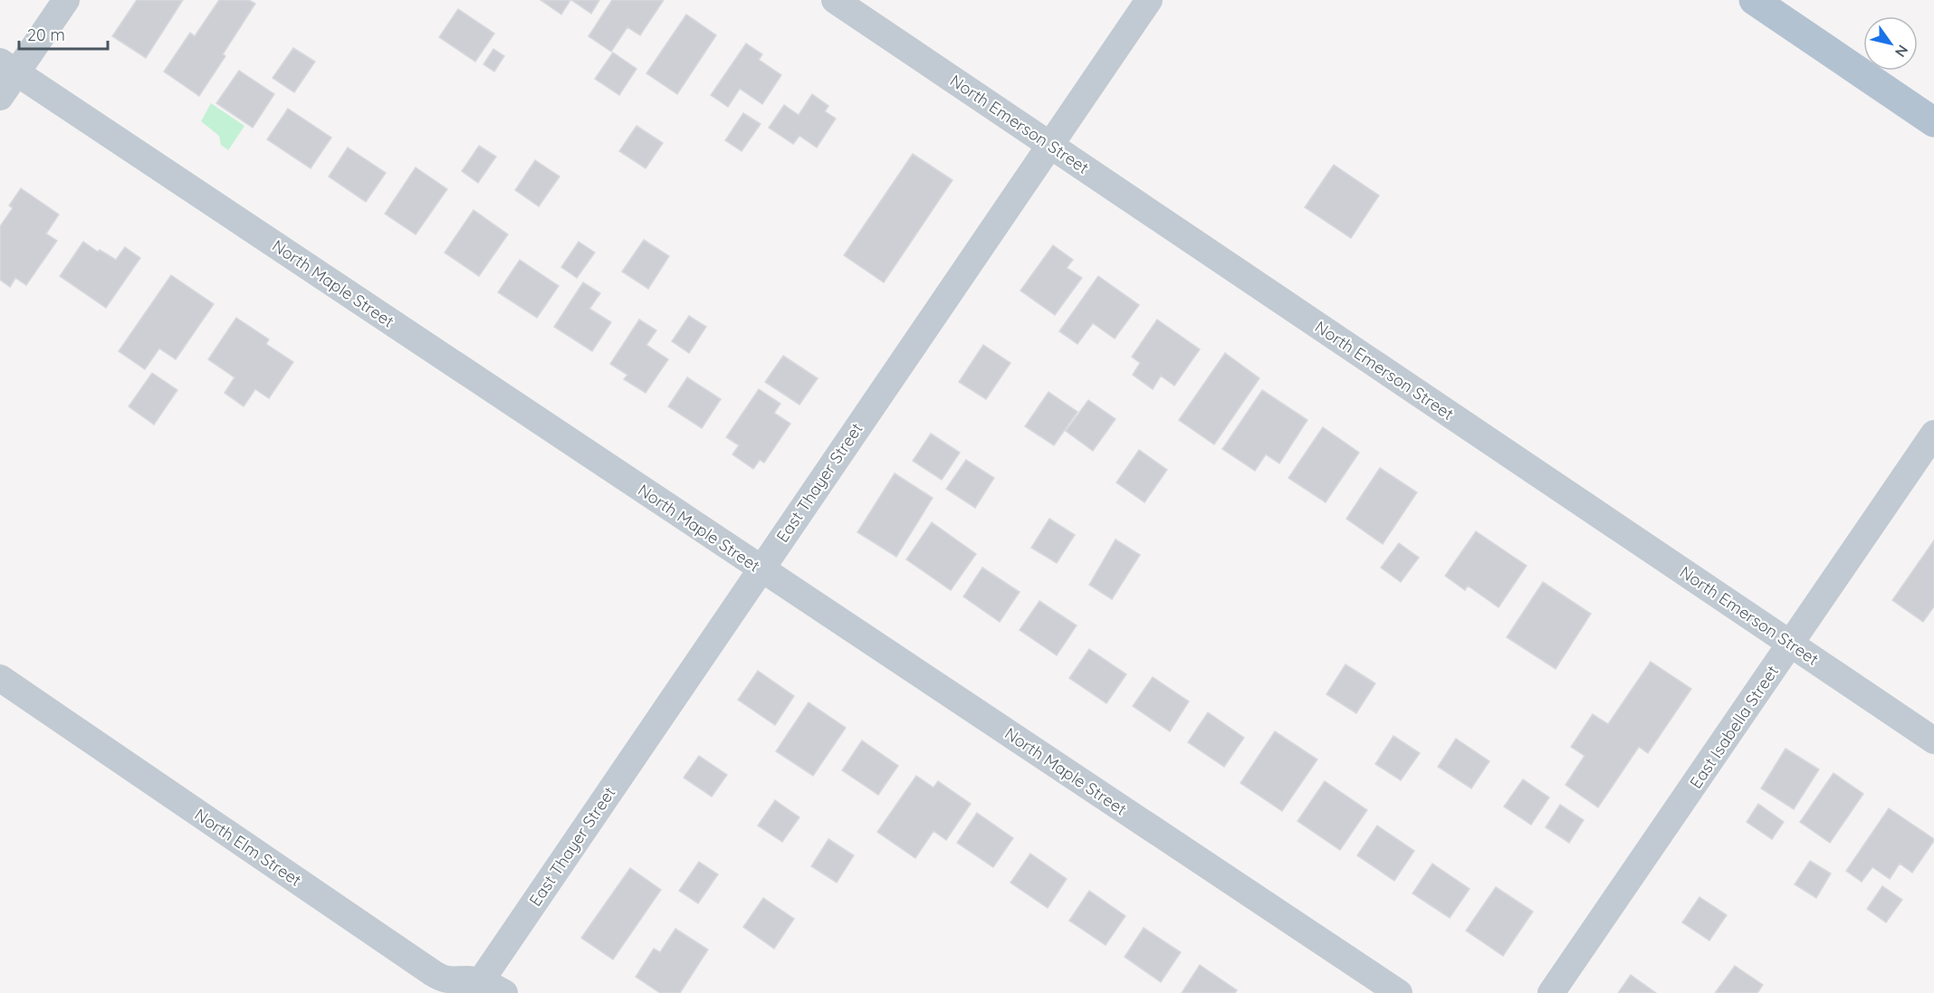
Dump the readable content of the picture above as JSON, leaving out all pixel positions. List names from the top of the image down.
{
  "streets": {
    "street": [
      "North Emerson Street",
      "North Maple Street",
      "East Thayer Street",
      "East Isabella Street",
      "North Elm Street"
    ]
  },
  "crossings": [
    ["North Emerson Street", "East Thayer Street"],
    ["North Emerson Street", "East Isabella Street"],
    ["North Maple Street", "East Thayer Street"],
    ["East Thayer Street", "North Elm Street"]
  ],
  "scale_bar": "20 m",
  "north": "bottom right"
}
